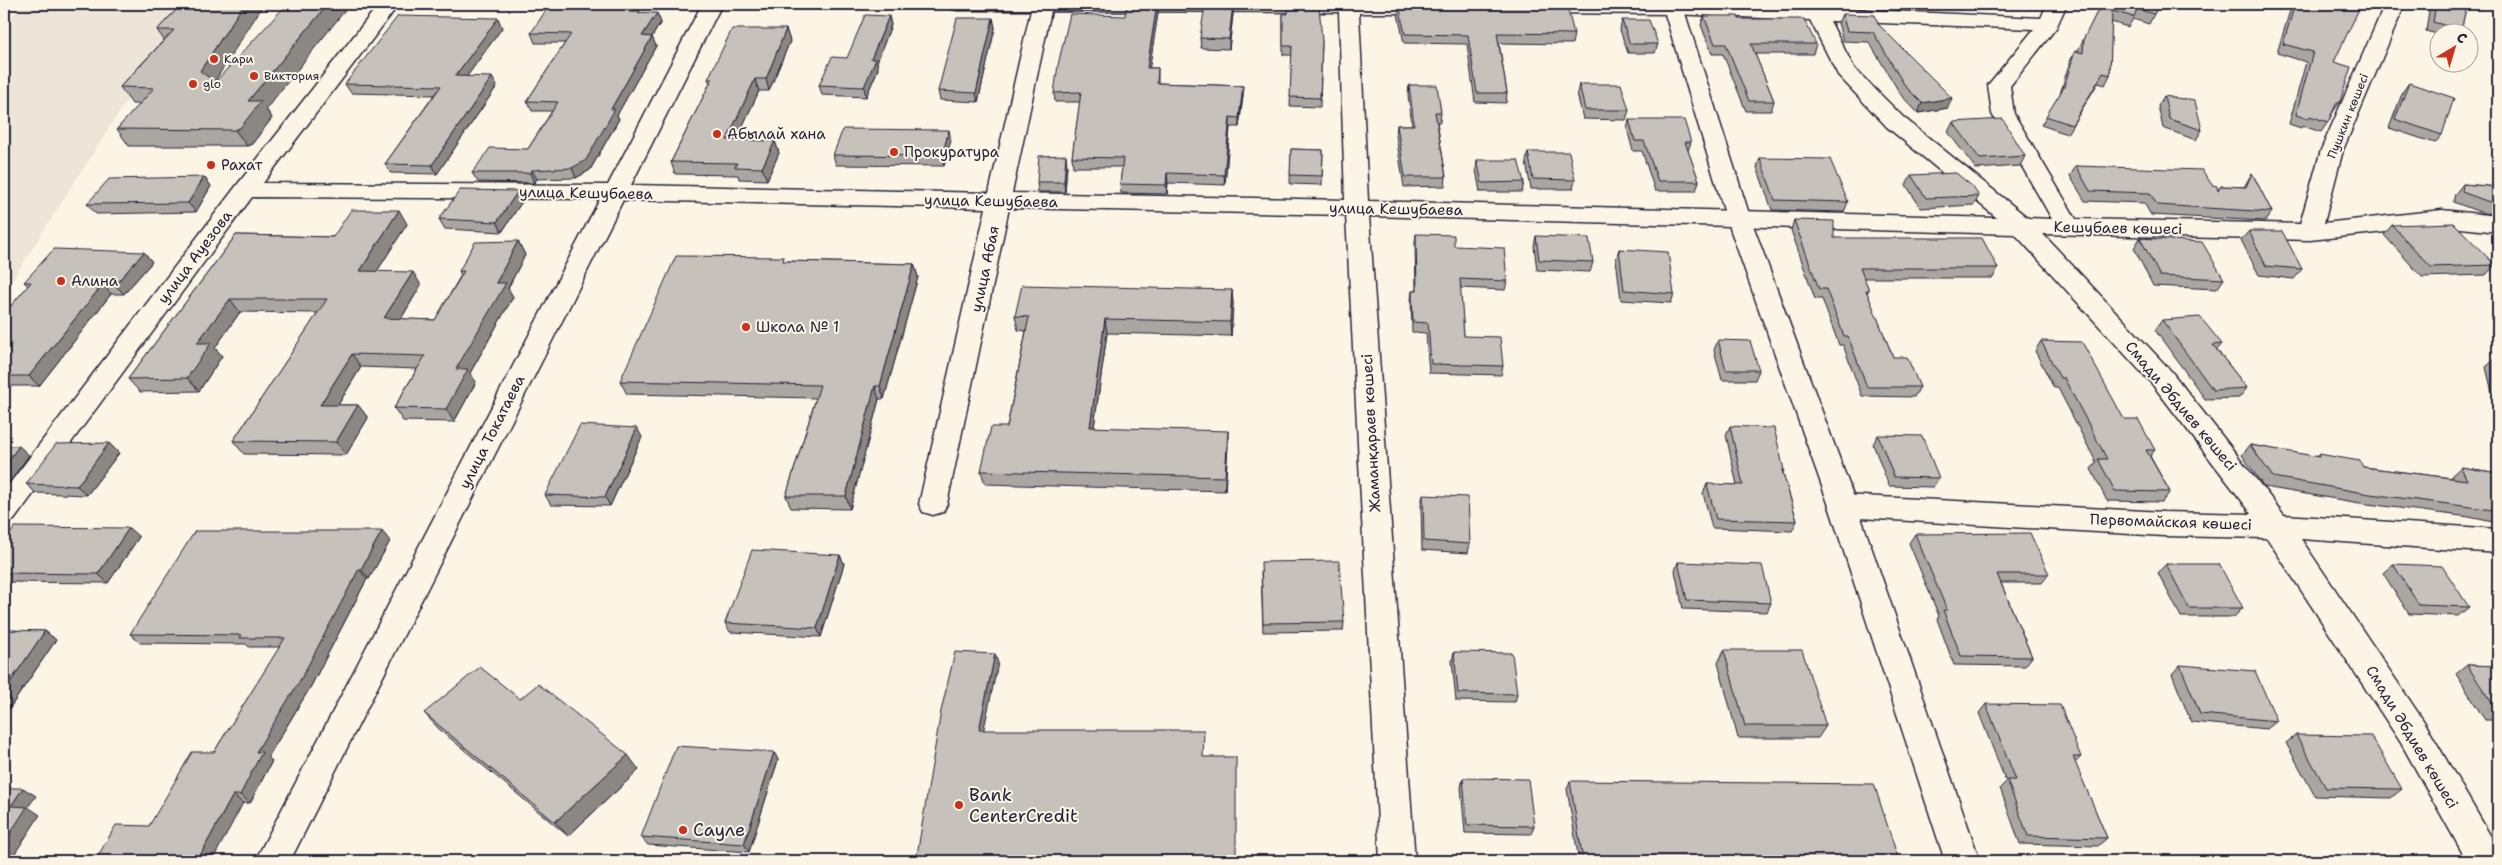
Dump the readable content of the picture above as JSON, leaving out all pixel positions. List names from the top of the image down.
{
  "streets": {
    "street": [
      "Пушкин көшесі",
      "улица Кешубаева",
      "Кешубаев көшесі",
      "улица Ауезова",
      "улица Абая",
      "Смади Әбдиев көшесі",
      "улица Токатаева",
      "Жаманқараев көшесі",
      "Первомайская көшесі"
    ]
  },
  "crossings": [
    ["Пушкин көшесі", "Кешубаев көшесі"],
    ["улица Кешубаева", "Кешубаев көшесі"],
    ["улица Кешубаева", "улица Ауезова"],
    ["улица Кешубаева", "улица Абая"],
    ["улица Кешубаева", "улица Токатаева"],
    ["улица Кешубаева", "Жаманқараев көшесі"],
    ["Кешубаев көшесі", "Смади Әбдиев көшесі"],
    ["Смади Әбдиев көшесі", "Первомайская көшесі"]
  ],
  "places": [
    "Кари",
    "Виктория",
    "glo",
    "Абылай хана",
    "Прокуратура",
    "Рахат",
    "Алина",
    "Школа № 1",
    "Bank CenterCredit",
    "Сауле"
  ],
  "north": "top right"
}
